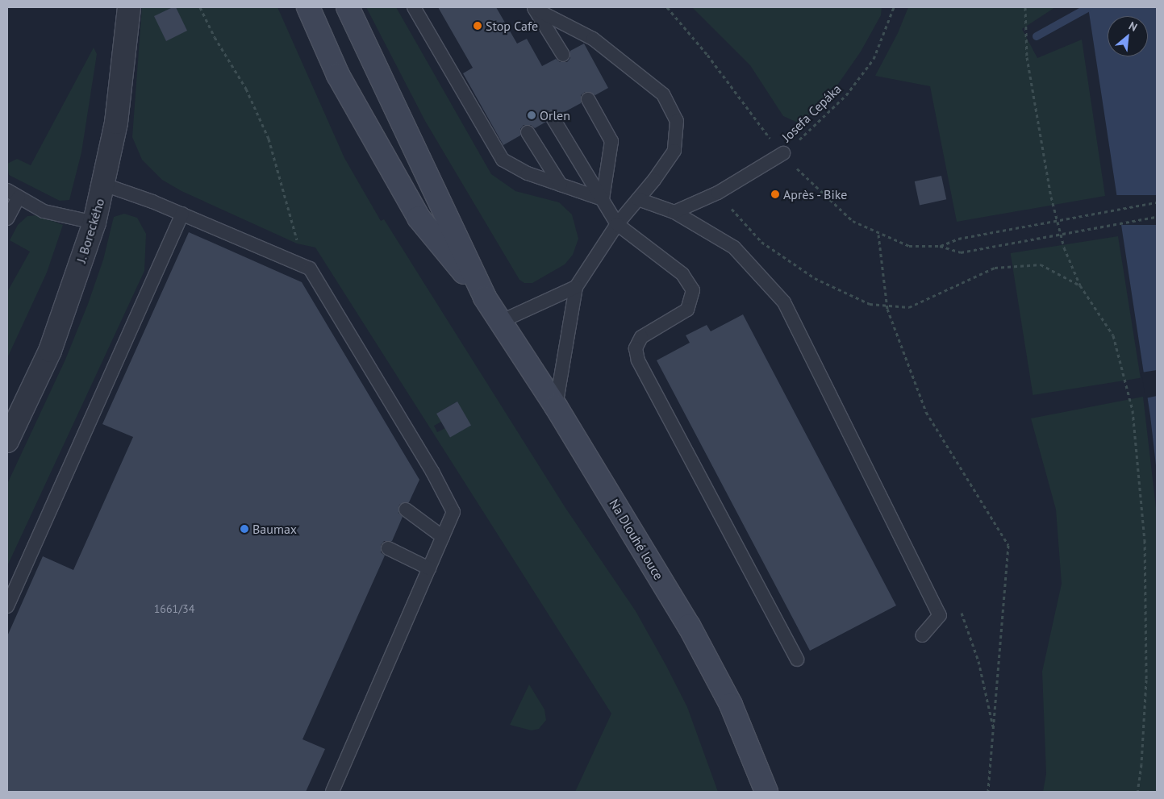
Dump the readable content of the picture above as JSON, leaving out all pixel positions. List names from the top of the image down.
{
  "streets": {
    "main road": ["Na Dlouhé louce"],
    "street": ["J. Boreckého"],
    "path": ["Josefa Cepáka"]
  },
  "places": [
    "Stop Cafe",
    "Orlen",
    "Après - Bike",
    "Baumax"
  ],
  "house_numbers": ["1661/34"],
  "north": "top right"
}
